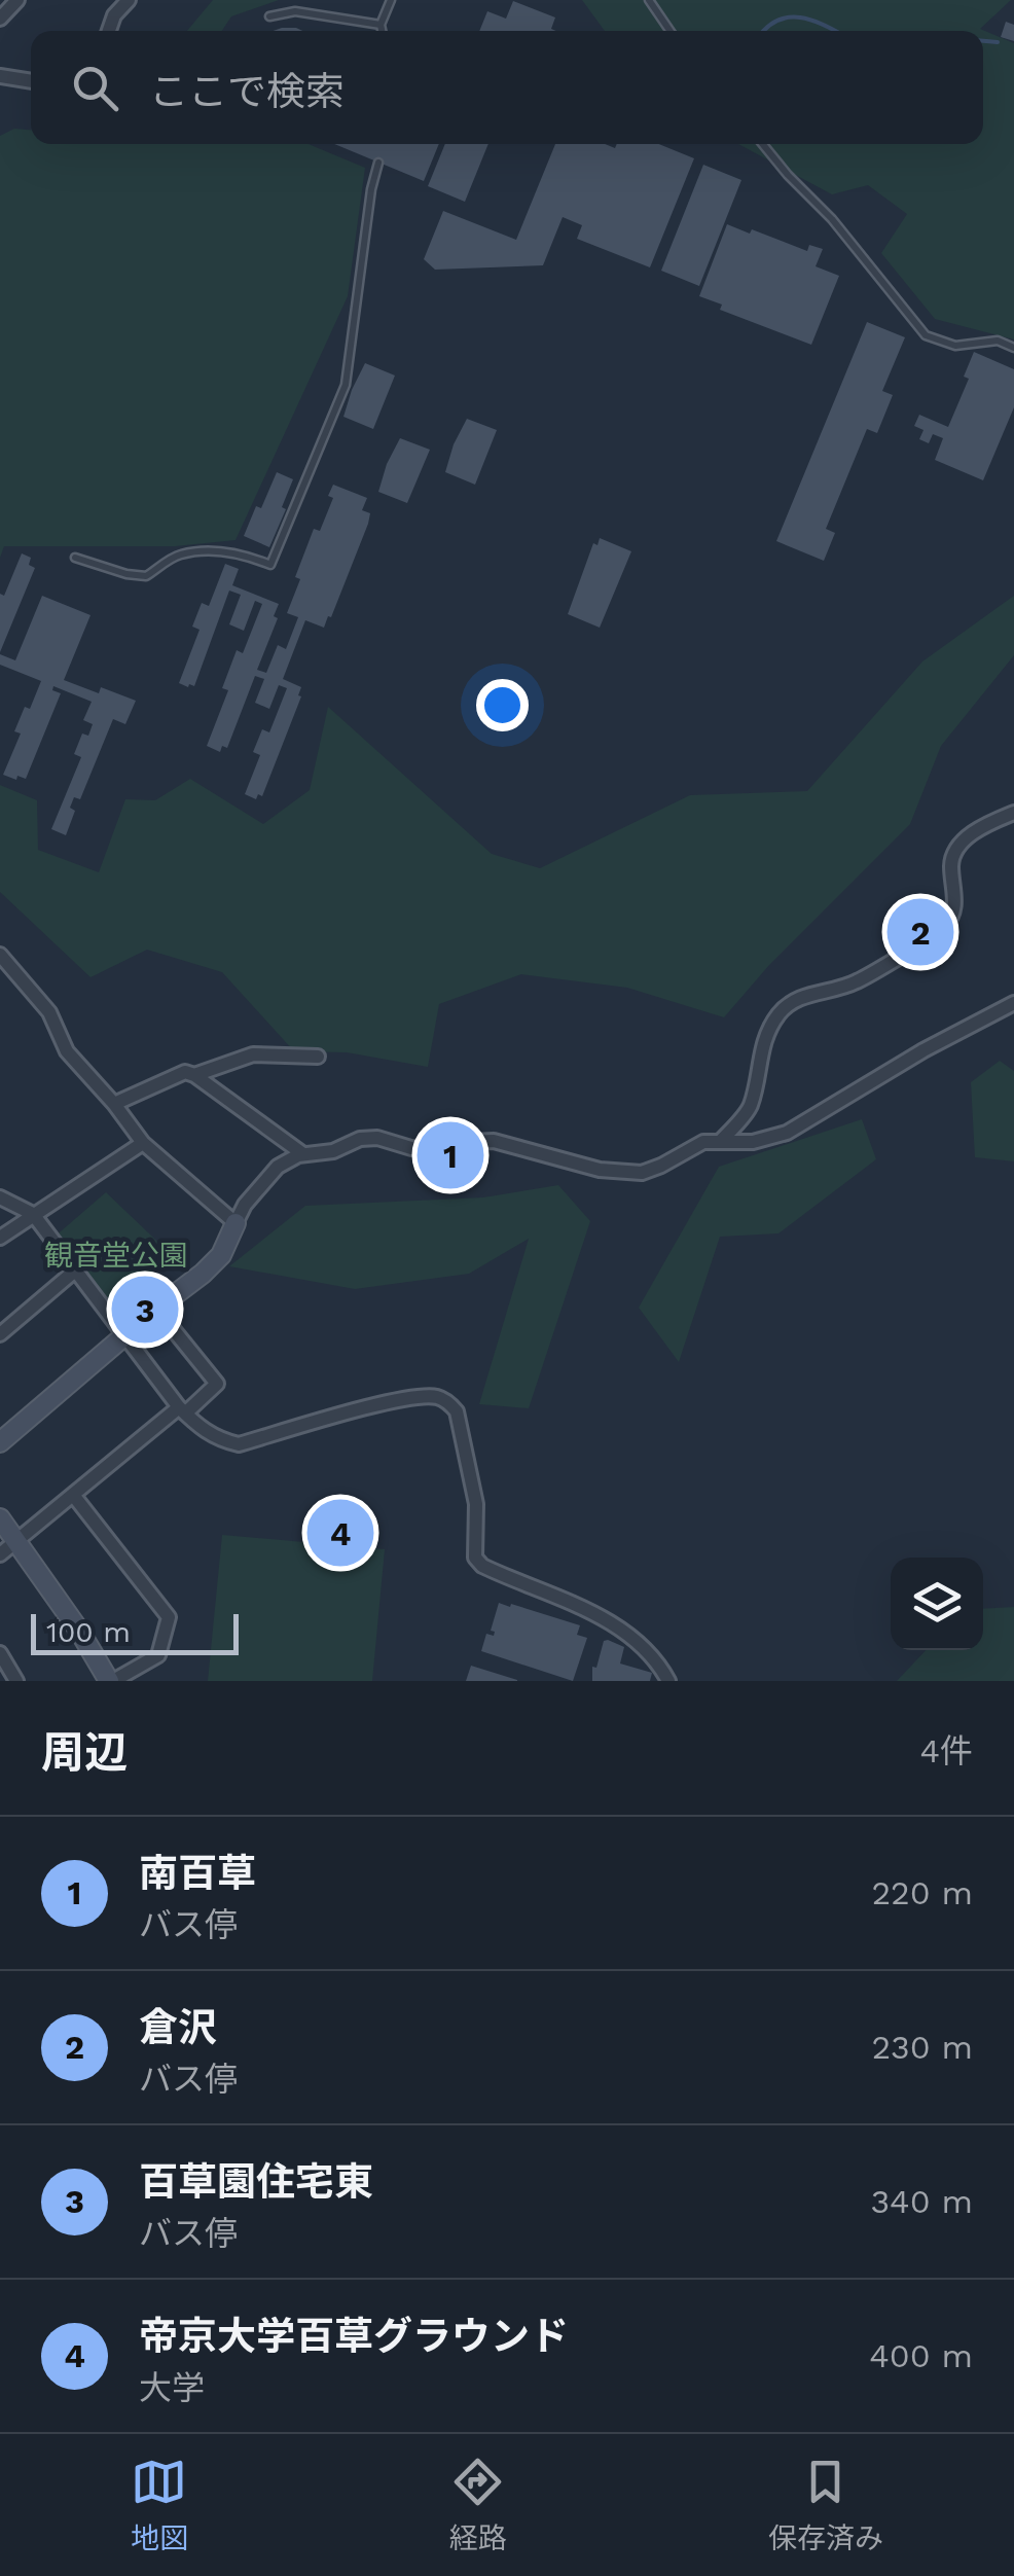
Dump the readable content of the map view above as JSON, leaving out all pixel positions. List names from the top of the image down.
{
  "parks": ["観音堂公園"],
  "scale_bar": "100 m",
  "page": {
    "search": "ここで検索",
    "pins": [
      "2",
      "1",
      "3",
      "4"
    ],
    "scale": "100 m",
    "heading": ["周辺", "4件"],
    "list": [
      {
        "mark": "1",
        "name": "南百草",
        "note": "バス停",
        "value": "220 m"
      },
      {
        "mark": "2",
        "name": "倉沢",
        "note": "バス停",
        "value": "230 m"
      },
      {
        "mark": "3",
        "name": "百草園住宅東",
        "note": "バス停",
        "value": "340 m"
      },
      {
        "mark": "4",
        "name": "帝京大学百草グラウンド",
        "note": "大学",
        "value": "400 m"
      }
    ],
    "nav": ["地図", "経路", "保存済み"]
  }
}
